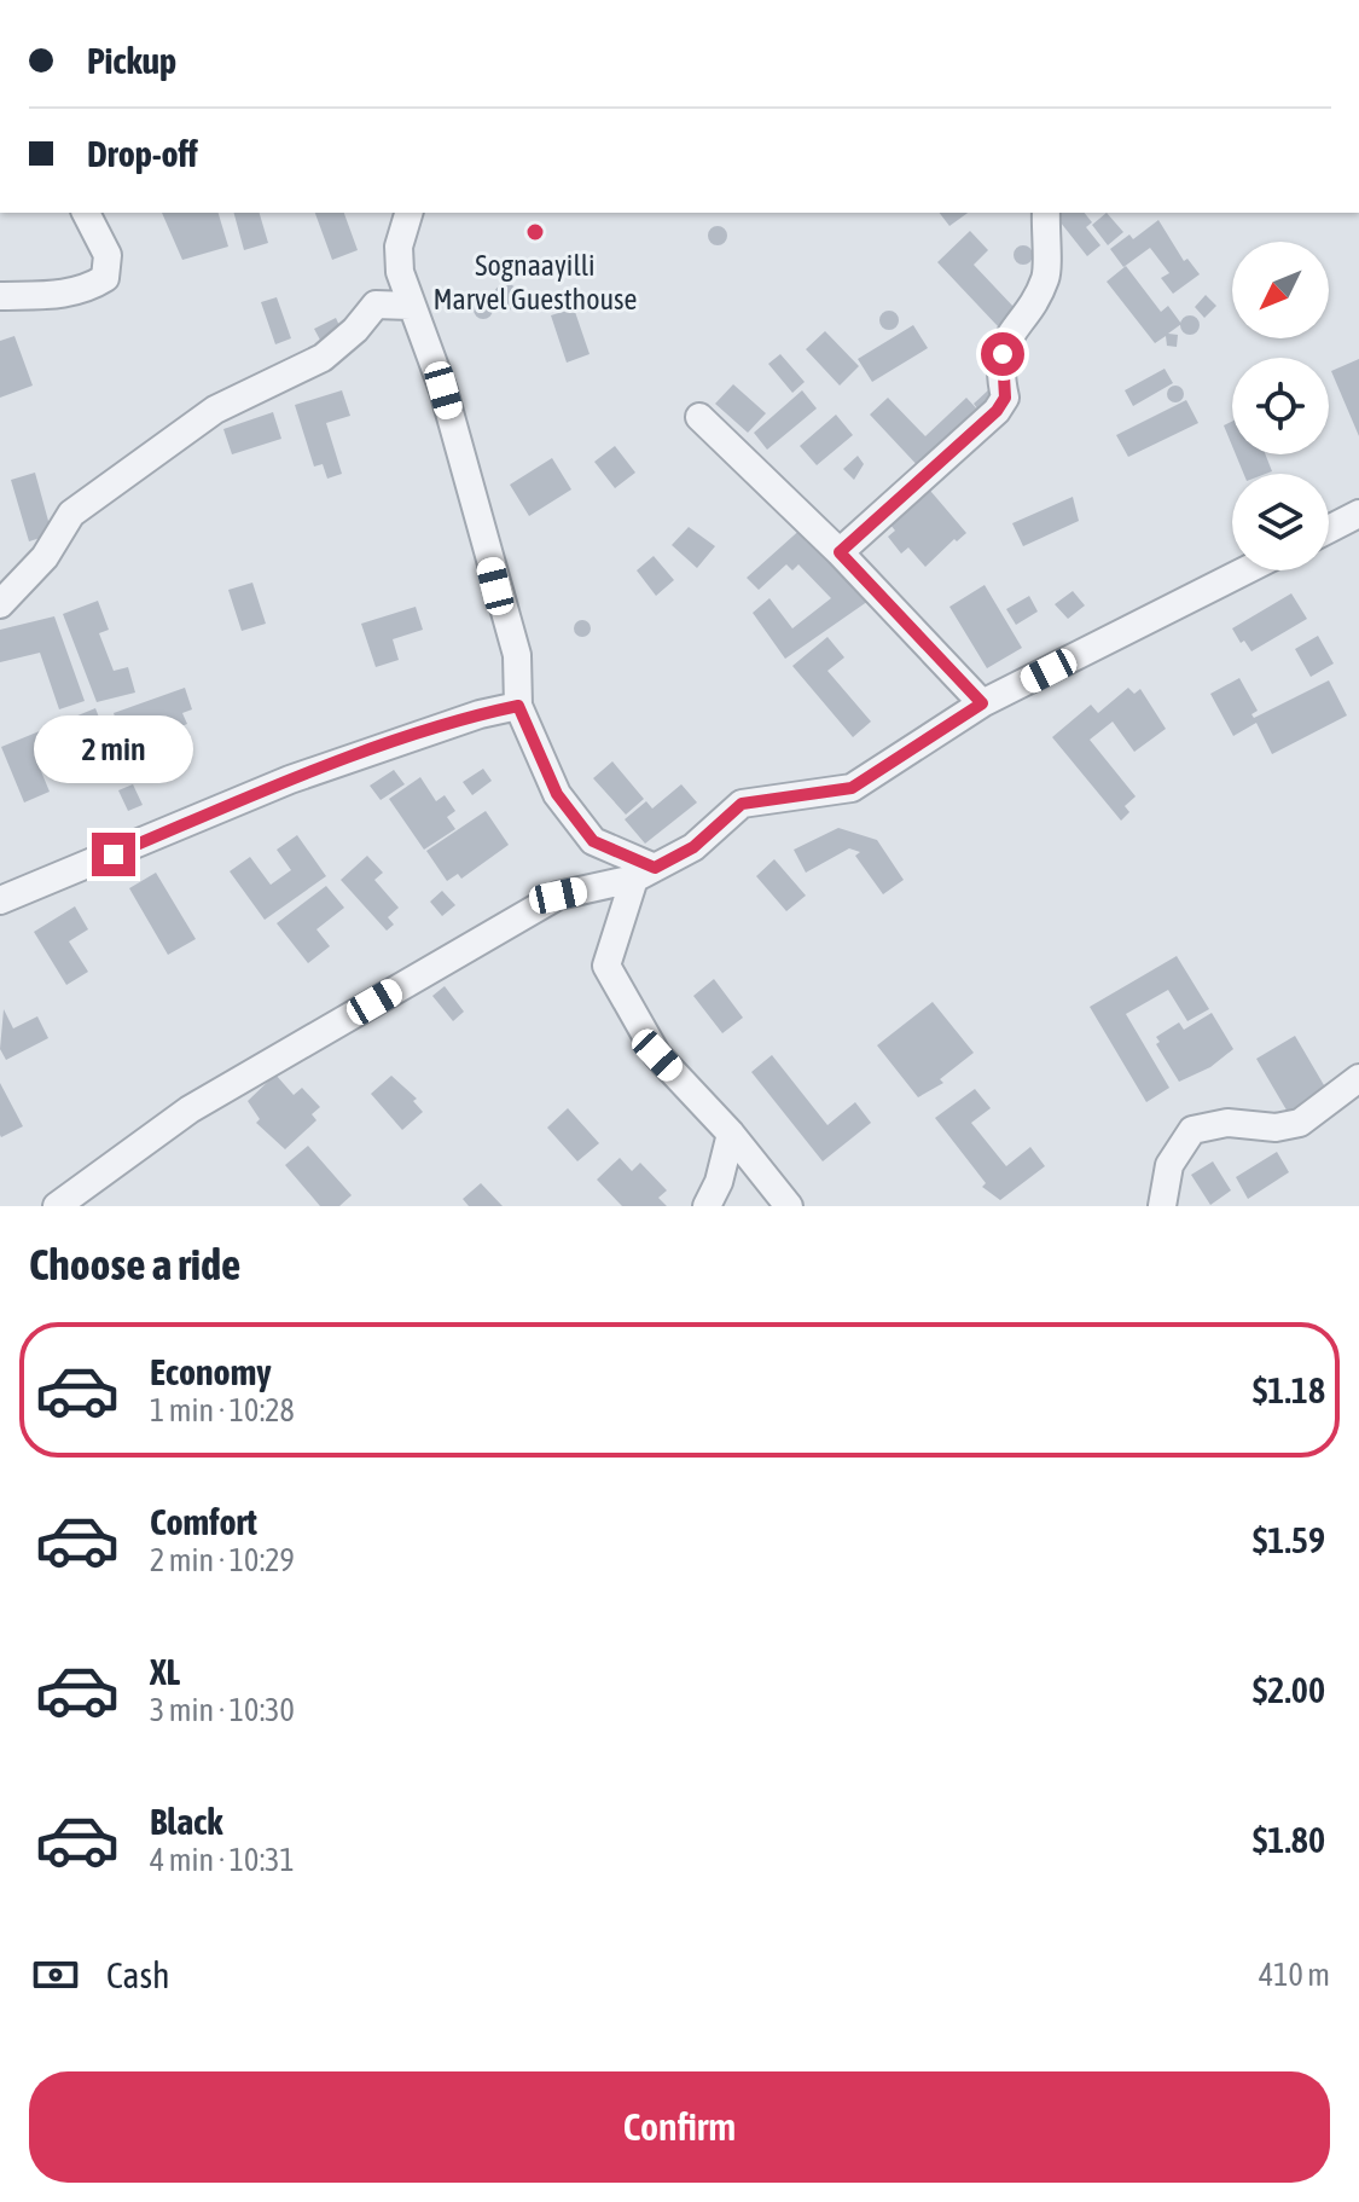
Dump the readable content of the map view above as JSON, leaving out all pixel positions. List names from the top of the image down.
{
  "places": ["Sognaayilli Marvel Guesthouse"],
  "north": "bottom left",
  "page": {
    "banner": ["Pickup", "Drop-off"],
    "bubble": "2 min",
    "heading": "Choose a ride",
    "list": [
      {
        "name": "Economy",
        "note": "1 min · 10:28",
        "value": "$1.18"
      },
      {
        "name": "Comfort",
        "note": "2 min · 10:29",
        "value": "$1.59"
      },
      {
        "name": "XL",
        "note": "3 min · 10:30",
        "value": "$2.00"
      },
      {
        "name": "Black",
        "note": "4 min · 10:31",
        "value": "$1.80"
      }
    ],
    "pay": ["Cash", "410 m"],
    "buttons": "Confirm"
  }
}
